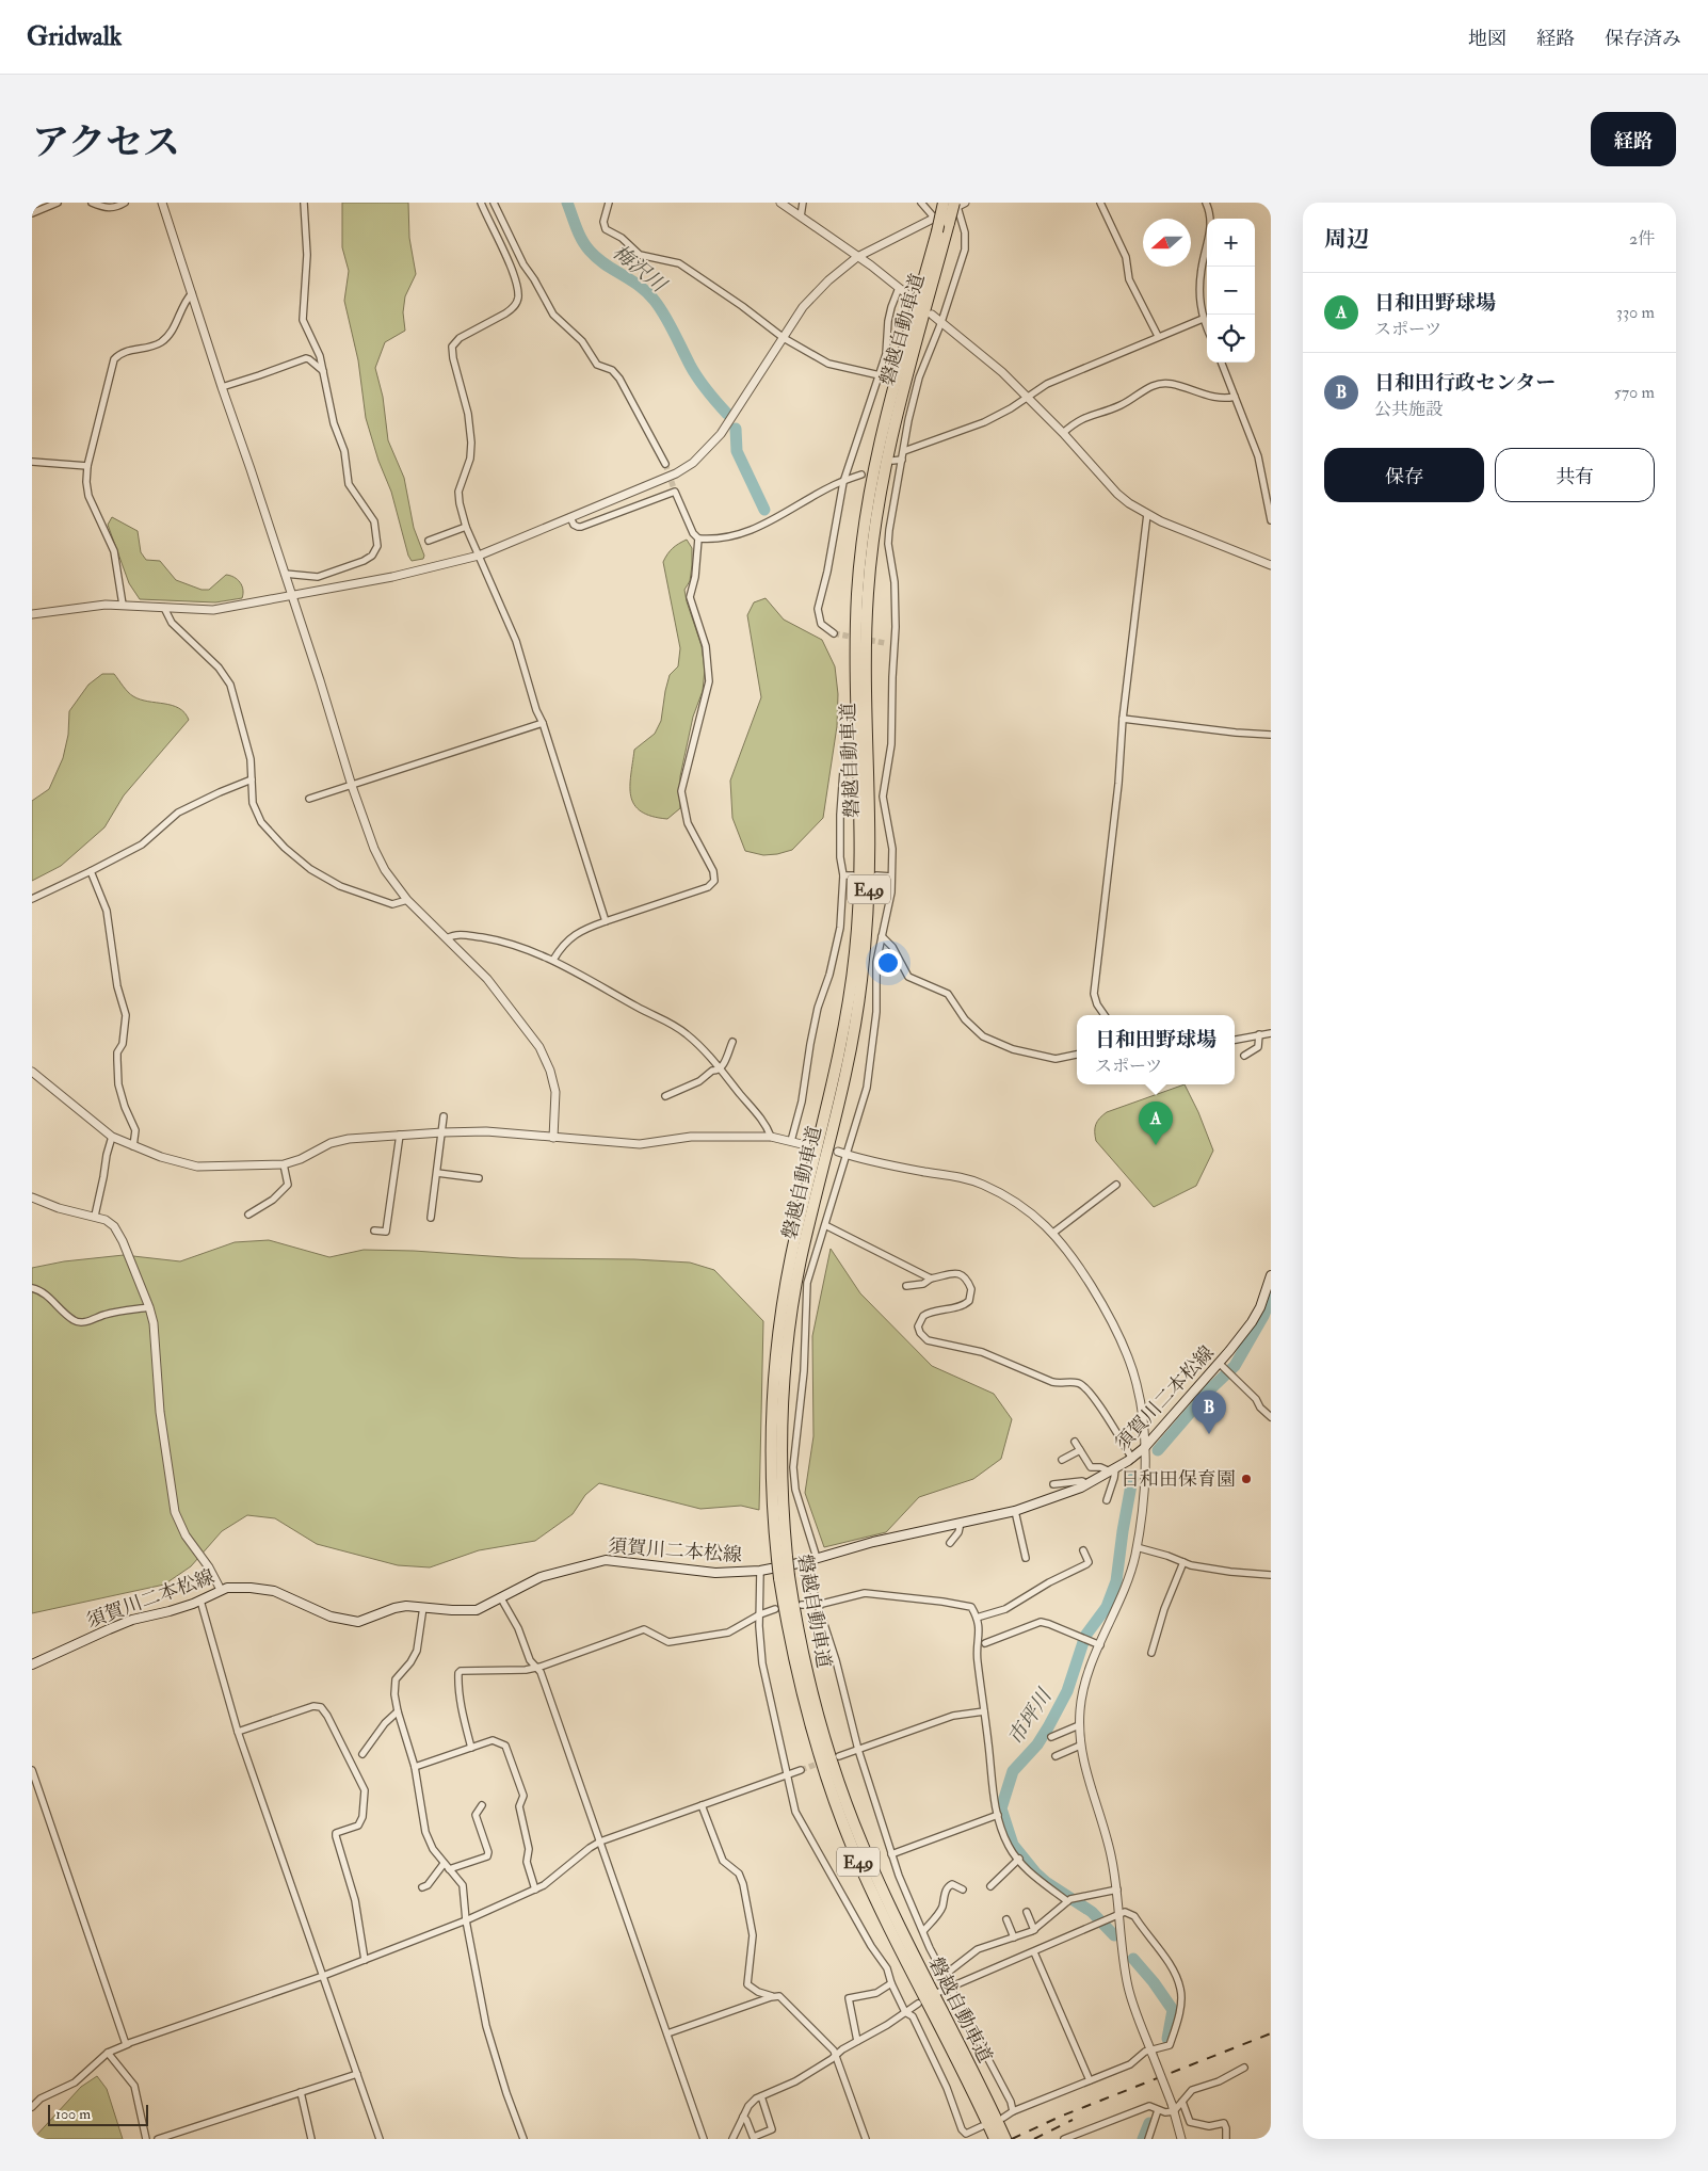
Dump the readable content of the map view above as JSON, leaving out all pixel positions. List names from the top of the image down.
{
  "streets": {
    "highway": ["磐越自動車道", "E49"],
    "main road": ["須賀川二本松線"]
  },
  "water": ["梅沢川", "市坪川"],
  "places": ["日和田保育園"],
  "scale_bar": "100 m",
  "north": "left",
  "page": {
    "header": "Gridwalk",
    "nav": ["地図", "経路", "保存済み"],
    "title": "アクセス",
    "buttons": [
      "経路",
      ["保存", "共有"]
    ],
    "heading": ["周辺", "2件"],
    "map_buttons": ["+", "−"],
    "list": [
      {
        "mark": "A",
        "name": "日和田野球場",
        "note": "スポーツ",
        "value": "330 m"
      },
      {
        "mark": "B",
        "name": "日和田行政センター",
        "note": "公共施設",
        "value": "570 m"
      }
    ],
    "popup": ["日和田野球場", "スポーツ"],
    "pins": ["A", "B"],
    "scale": "100 m"
  }
}
